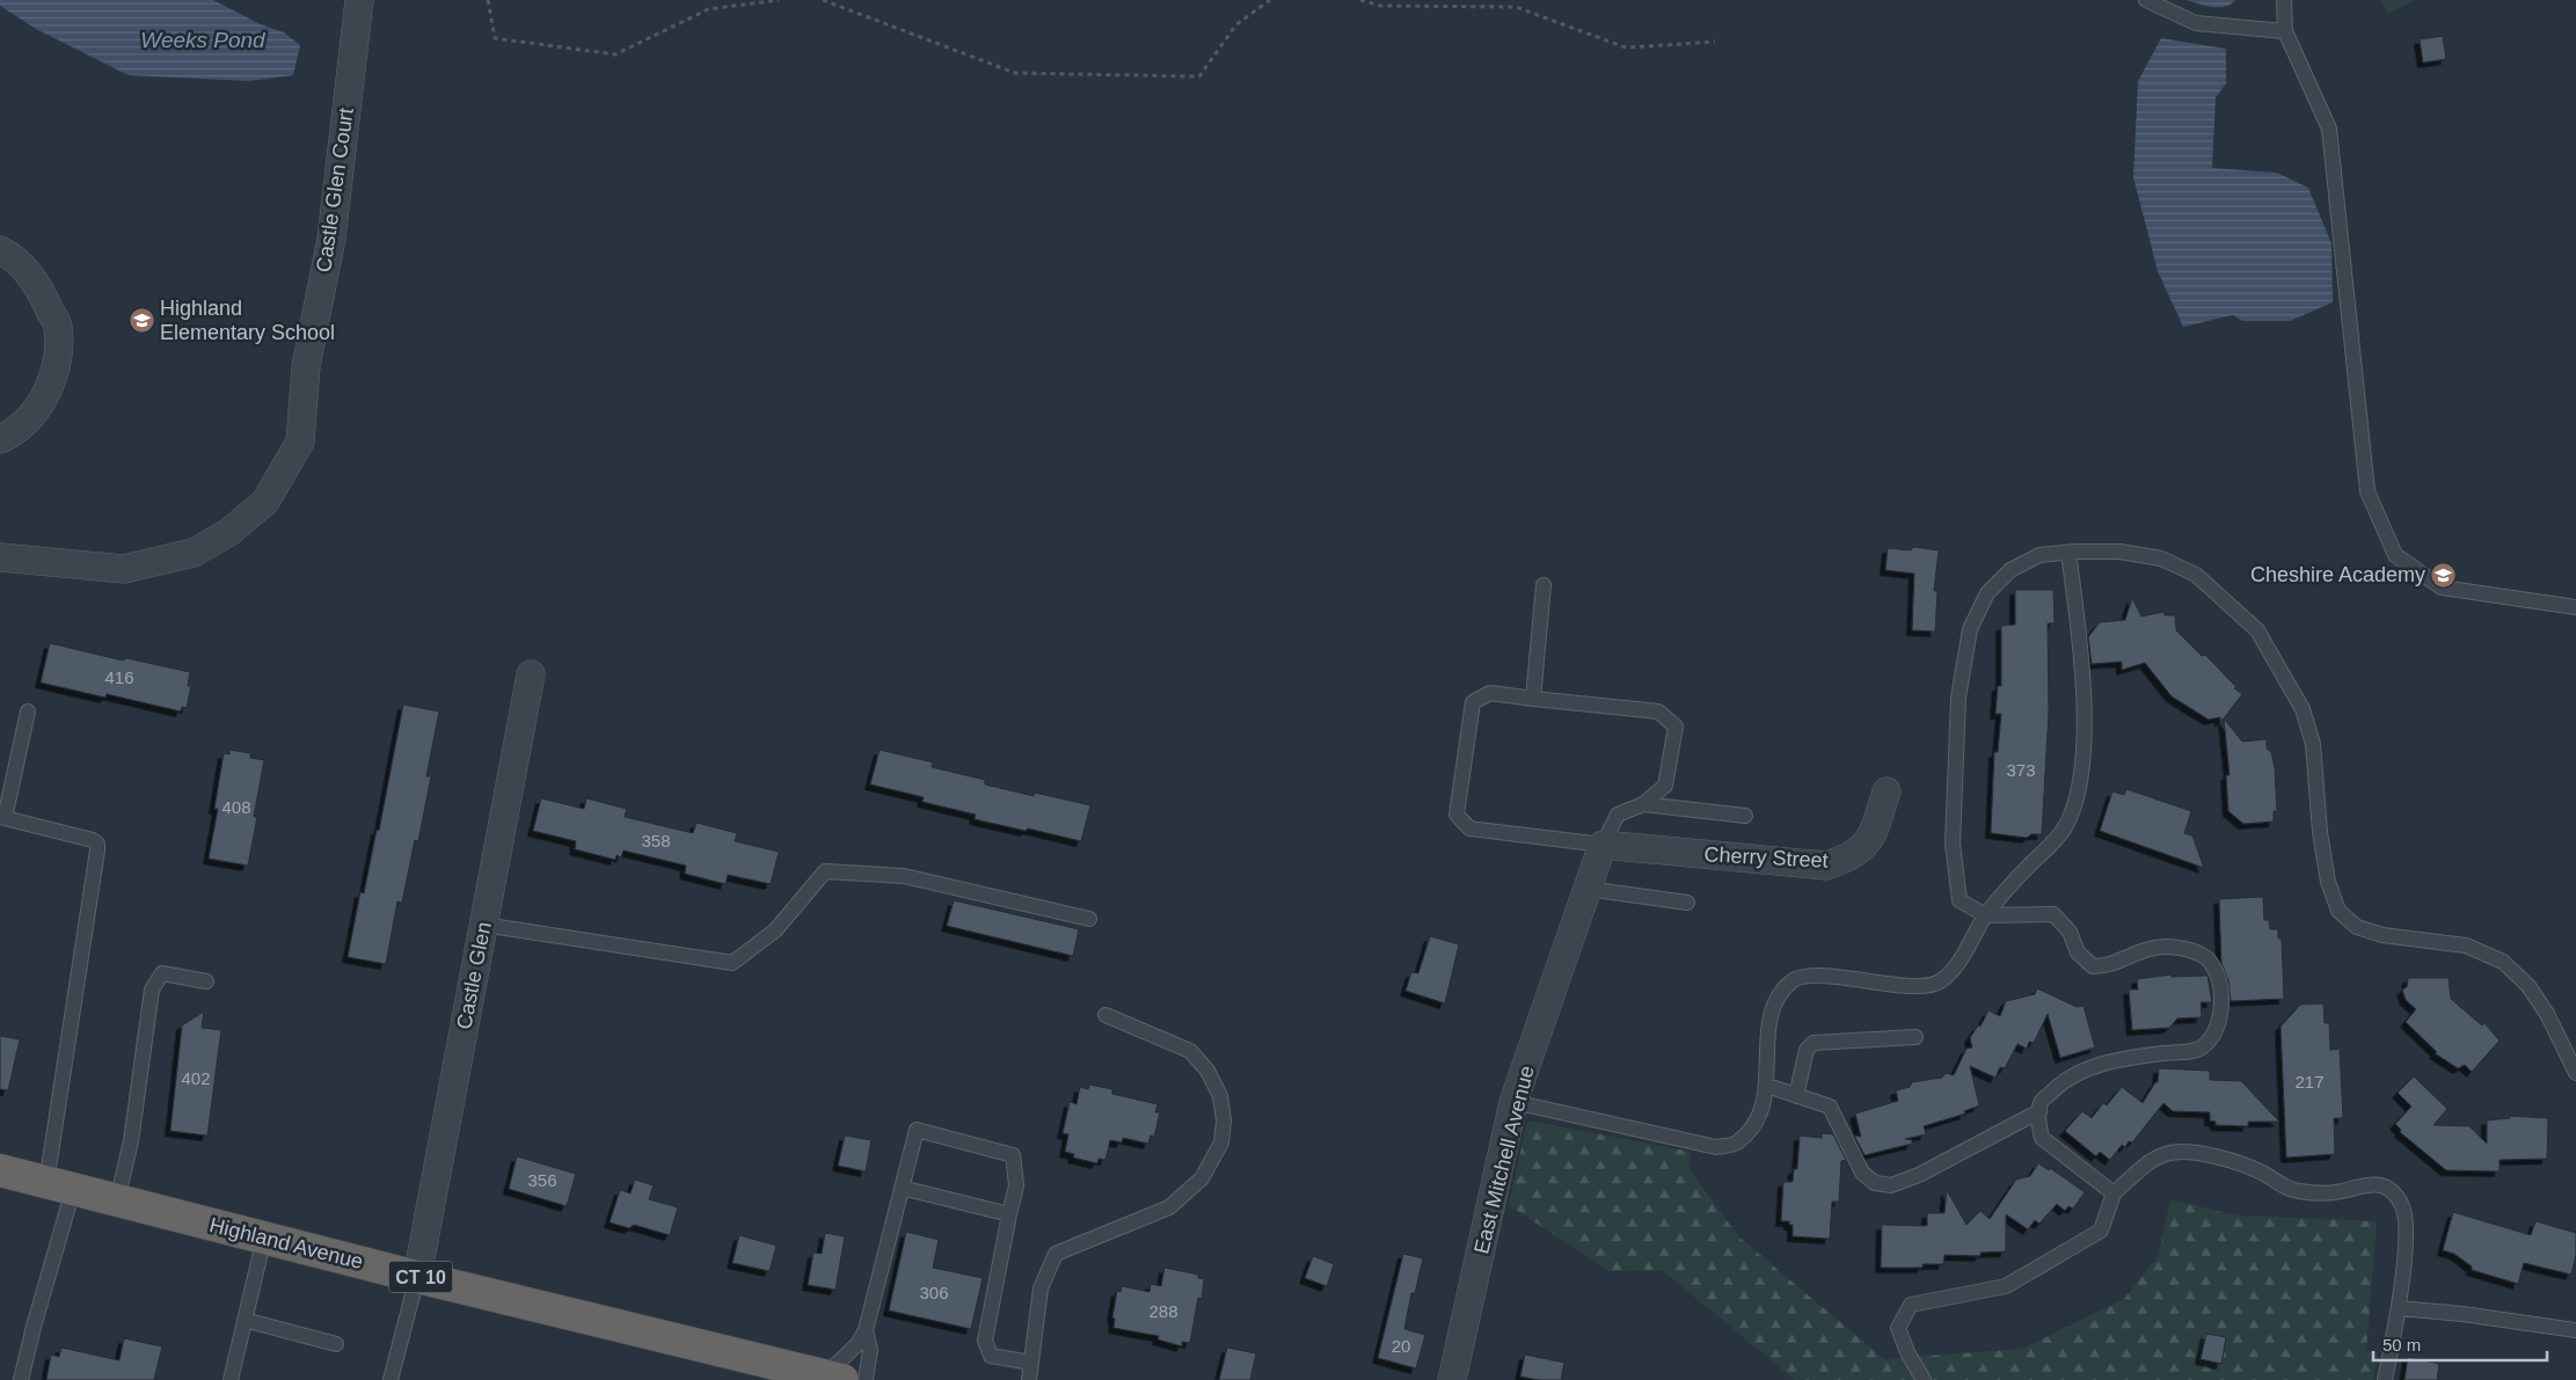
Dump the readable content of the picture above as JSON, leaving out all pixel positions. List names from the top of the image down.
{
  "streets": {
    "highway": ["Highland Avenue", "CT 10"],
    "street": [
      "Castle Glen Court",
      "Cherry Street",
      "Castle Glen",
      "East Mitchell Avenue"
    ]
  },
  "crossings": [
    ["Cherry Street", "East Mitchell Avenue"],
    ["Castle Glen", "Highland Avenue"]
  ],
  "water": ["Weeks Pond"],
  "places": {
    "school or university": ["Highland Elementary School", "Cheshire Academy"]
  },
  "house_numbers": [
    "416",
    "373",
    "408",
    "358",
    "402",
    "217",
    "356",
    "306",
    "288",
    "20"
  ],
  "scale_bar": "50 m"
}
